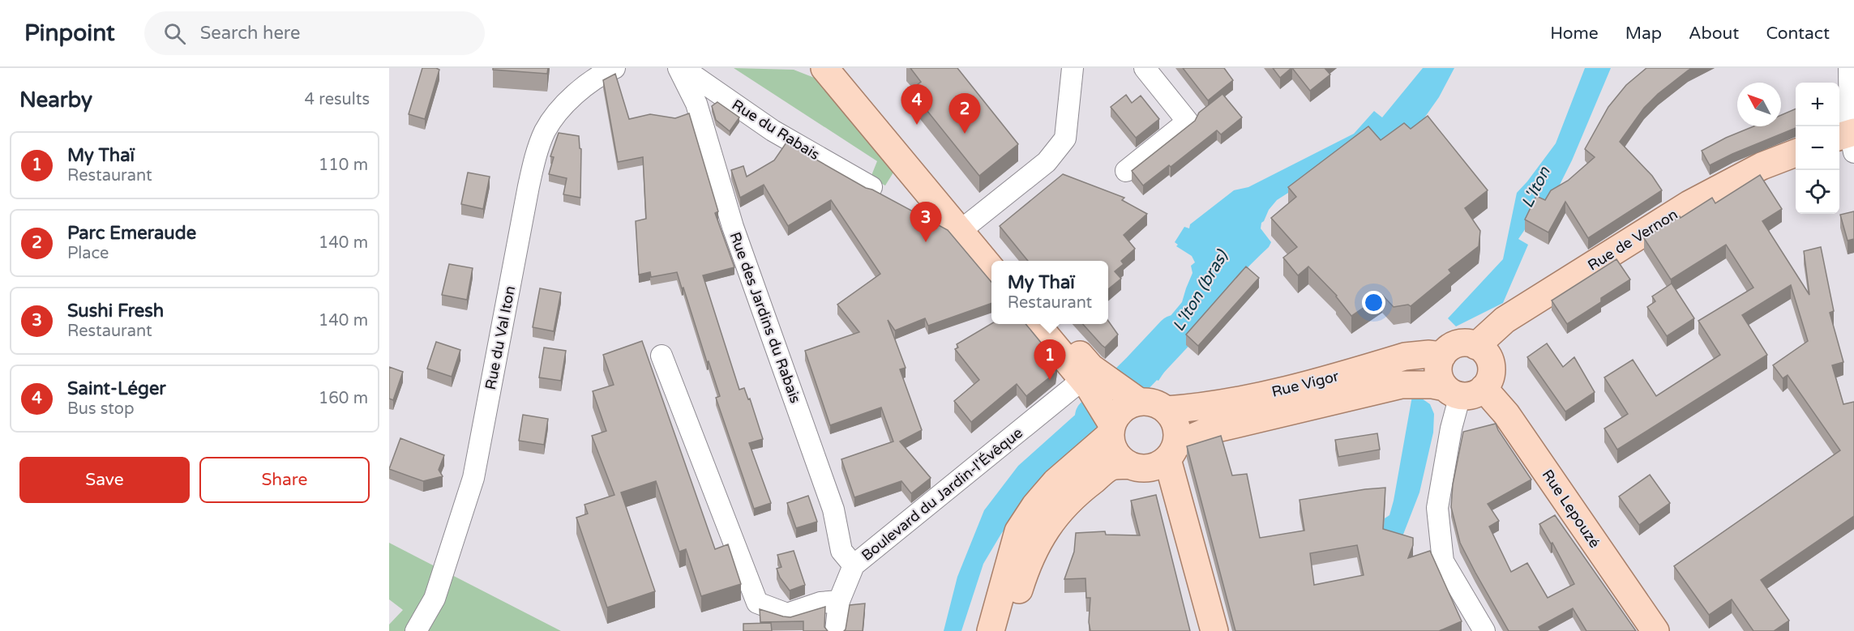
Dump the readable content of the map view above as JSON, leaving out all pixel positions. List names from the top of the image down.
{
  "streets": {
    "main road": ["Rue de Vernon", "Rue Vigor", "Rue Lepouzé"],
    "street": [
      "Rue du Rabais",
      "Rue des Jardins du Rabais",
      "Rue du Val Iton",
      "Boulevard du Jardin-l'Évêque"
    ]
  },
  "crossings": [
    ["Rue du Rabais", "Rue des Jardins du Rabais"],
    ["Rue de Vernon", "Rue Vigor"],
    ["Rue des Jardins du Rabais", "Boulevard du Jardin-l'Évêque"],
    ["Rue Vigor", "Rue Lepouzé"]
  ],
  "water": ["L'Iton", "L'Iton (bras)"],
  "north": "top left",
  "page": {
    "header": "Pinpoint",
    "search": "Search here",
    "nav": [
      "Home",
      "Map",
      "About",
      "Contact"
    ],
    "heading": ["Nearby", "4 results"],
    "map_buttons": ["+", "−"],
    "pins": [
      "4",
      "2",
      "3",
      "1"
    ],
    "list": [
      {
        "mark": "1",
        "name": "My Thaï",
        "note": "Restaurant",
        "value": "110 m"
      },
      {
        "mark": "2",
        "name": "Parc Emeraude",
        "note": "Place",
        "value": "140 m"
      },
      {
        "mark": "3",
        "name": "Sushi Fresh",
        "note": "Restaurant",
        "value": "140 m"
      },
      {
        "mark": "4",
        "name": "Saint-Léger",
        "note": "Bus stop",
        "value": "160 m"
      }
    ],
    "popup": ["My Thaï", "Restaurant"],
    "buttons": ["Save", "Share"]
  }
}
